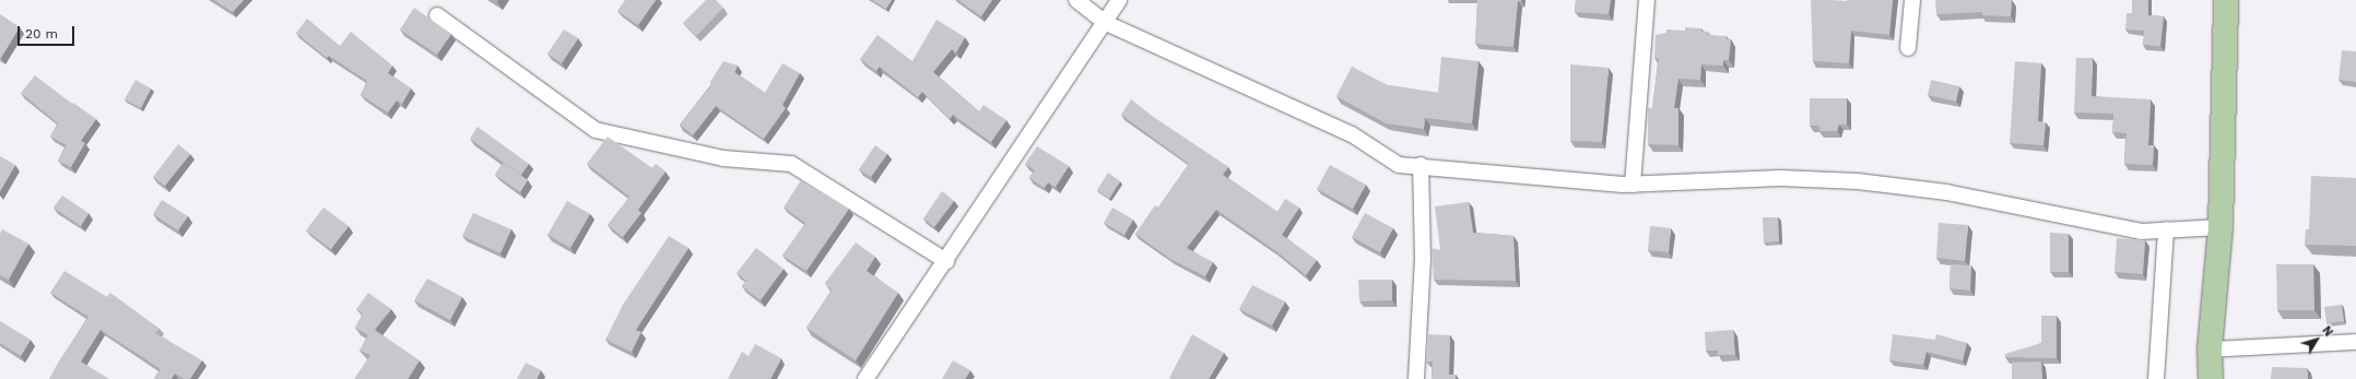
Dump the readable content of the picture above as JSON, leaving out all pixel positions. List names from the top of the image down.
{
  "scale_bar": "20 m",
  "north": "top right"
}
